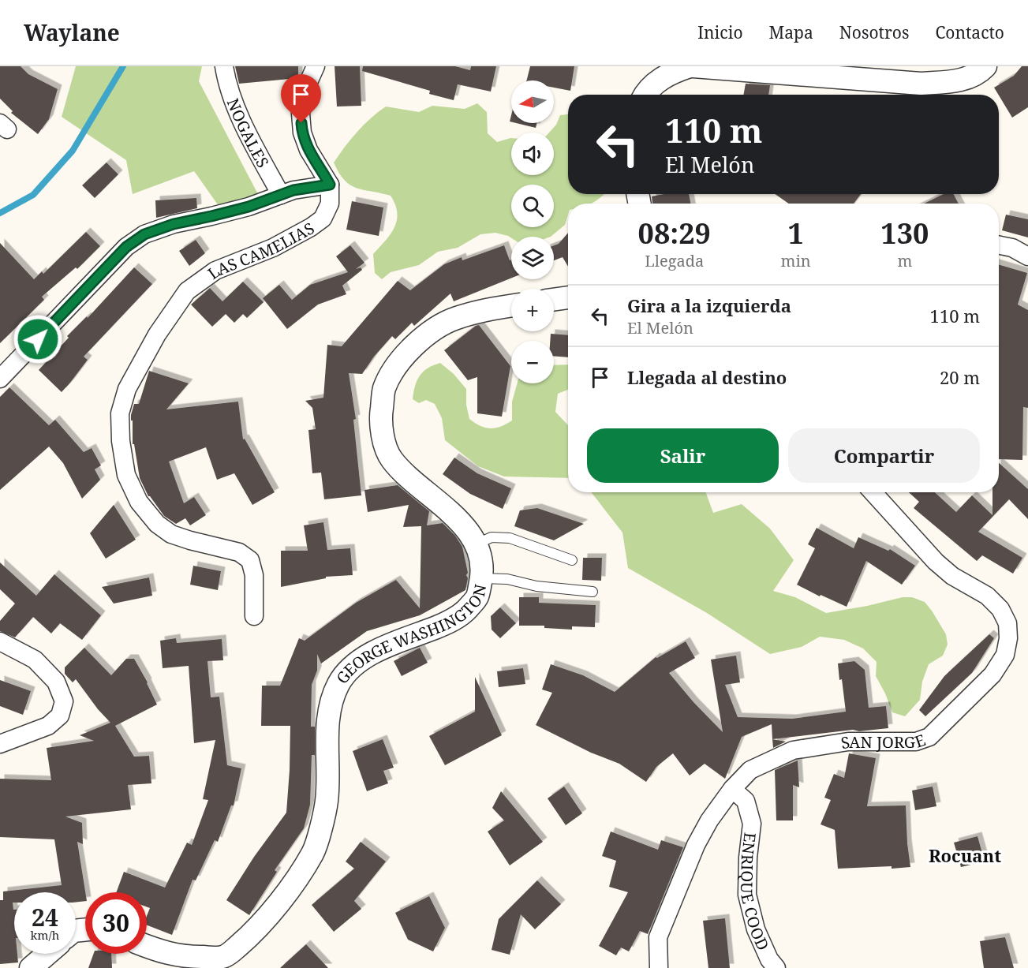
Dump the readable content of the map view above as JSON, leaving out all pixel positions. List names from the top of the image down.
{
  "streets": {
    "street": [
      "NOGALES",
      "LAS CAMELIAS",
      "GEORGE WASHINGTON",
      "SAN JORGE",
      "ENRIQUE COOD"
    ]
  },
  "crossings": [
    ["SAN JORGE", "ENRIQUE COOD"]
  ],
  "districts": ["Rocuant"],
  "north": "left",
  "page": {
    "header": "Waylane",
    "nav": [
      "Inicio",
      "Mapa",
      "Nosotros",
      "Contacto"
    ],
    "map_buttons": ["+", "−"],
    "turn": ["110 m", "El Melón"],
    "eta": [
      "08:29",
      "Llegada",
      "1",
      "min",
      "130",
      "m"
    ],
    "list": [
      {
        "name": "Gira a la izquierda",
        "note": "El Melón",
        "value": "110 m"
      },
      {
        "name": "Llegada al destino",
        "value": "20 m"
      }
    ],
    "buttons": ["Salir", "Compartir"],
    "speed": "24 km/h",
    "limit": "30"
  }
}
